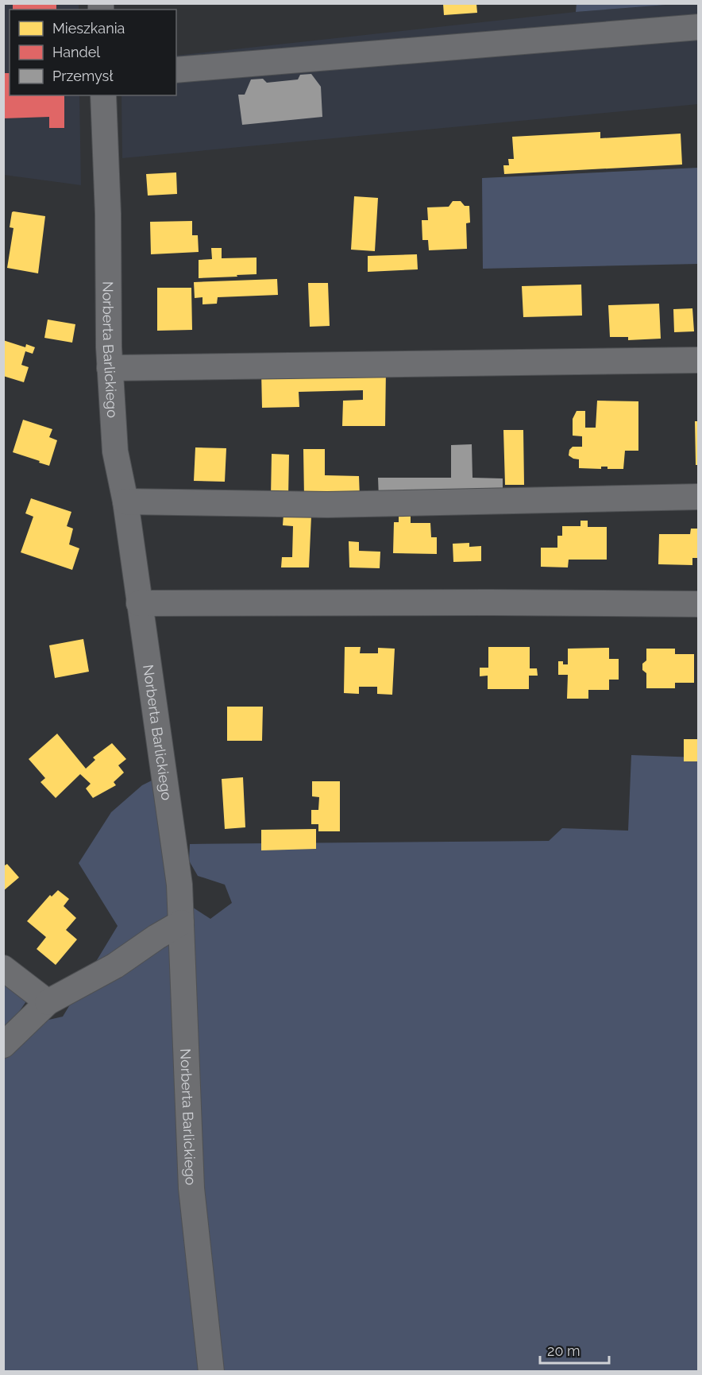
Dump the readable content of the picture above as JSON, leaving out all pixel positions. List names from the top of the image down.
{
  "streets": {
    "street": ["Norberta Barlickiego"]
  },
  "legend": ["Mieszkania", "Handel", "Przemysł"],
  "scale_bar": "20 m"
}
